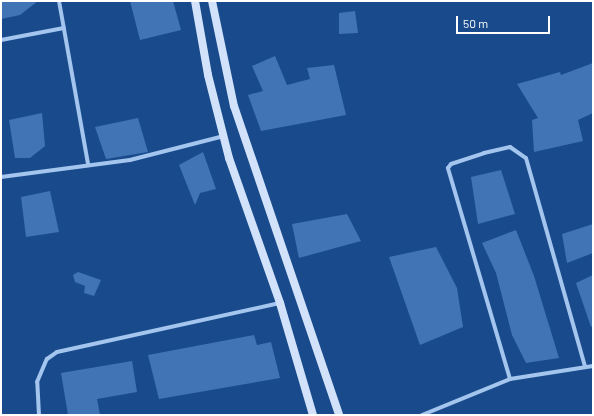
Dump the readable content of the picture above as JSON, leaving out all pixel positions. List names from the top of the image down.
{
  "scale_bar": "50 m"
}
